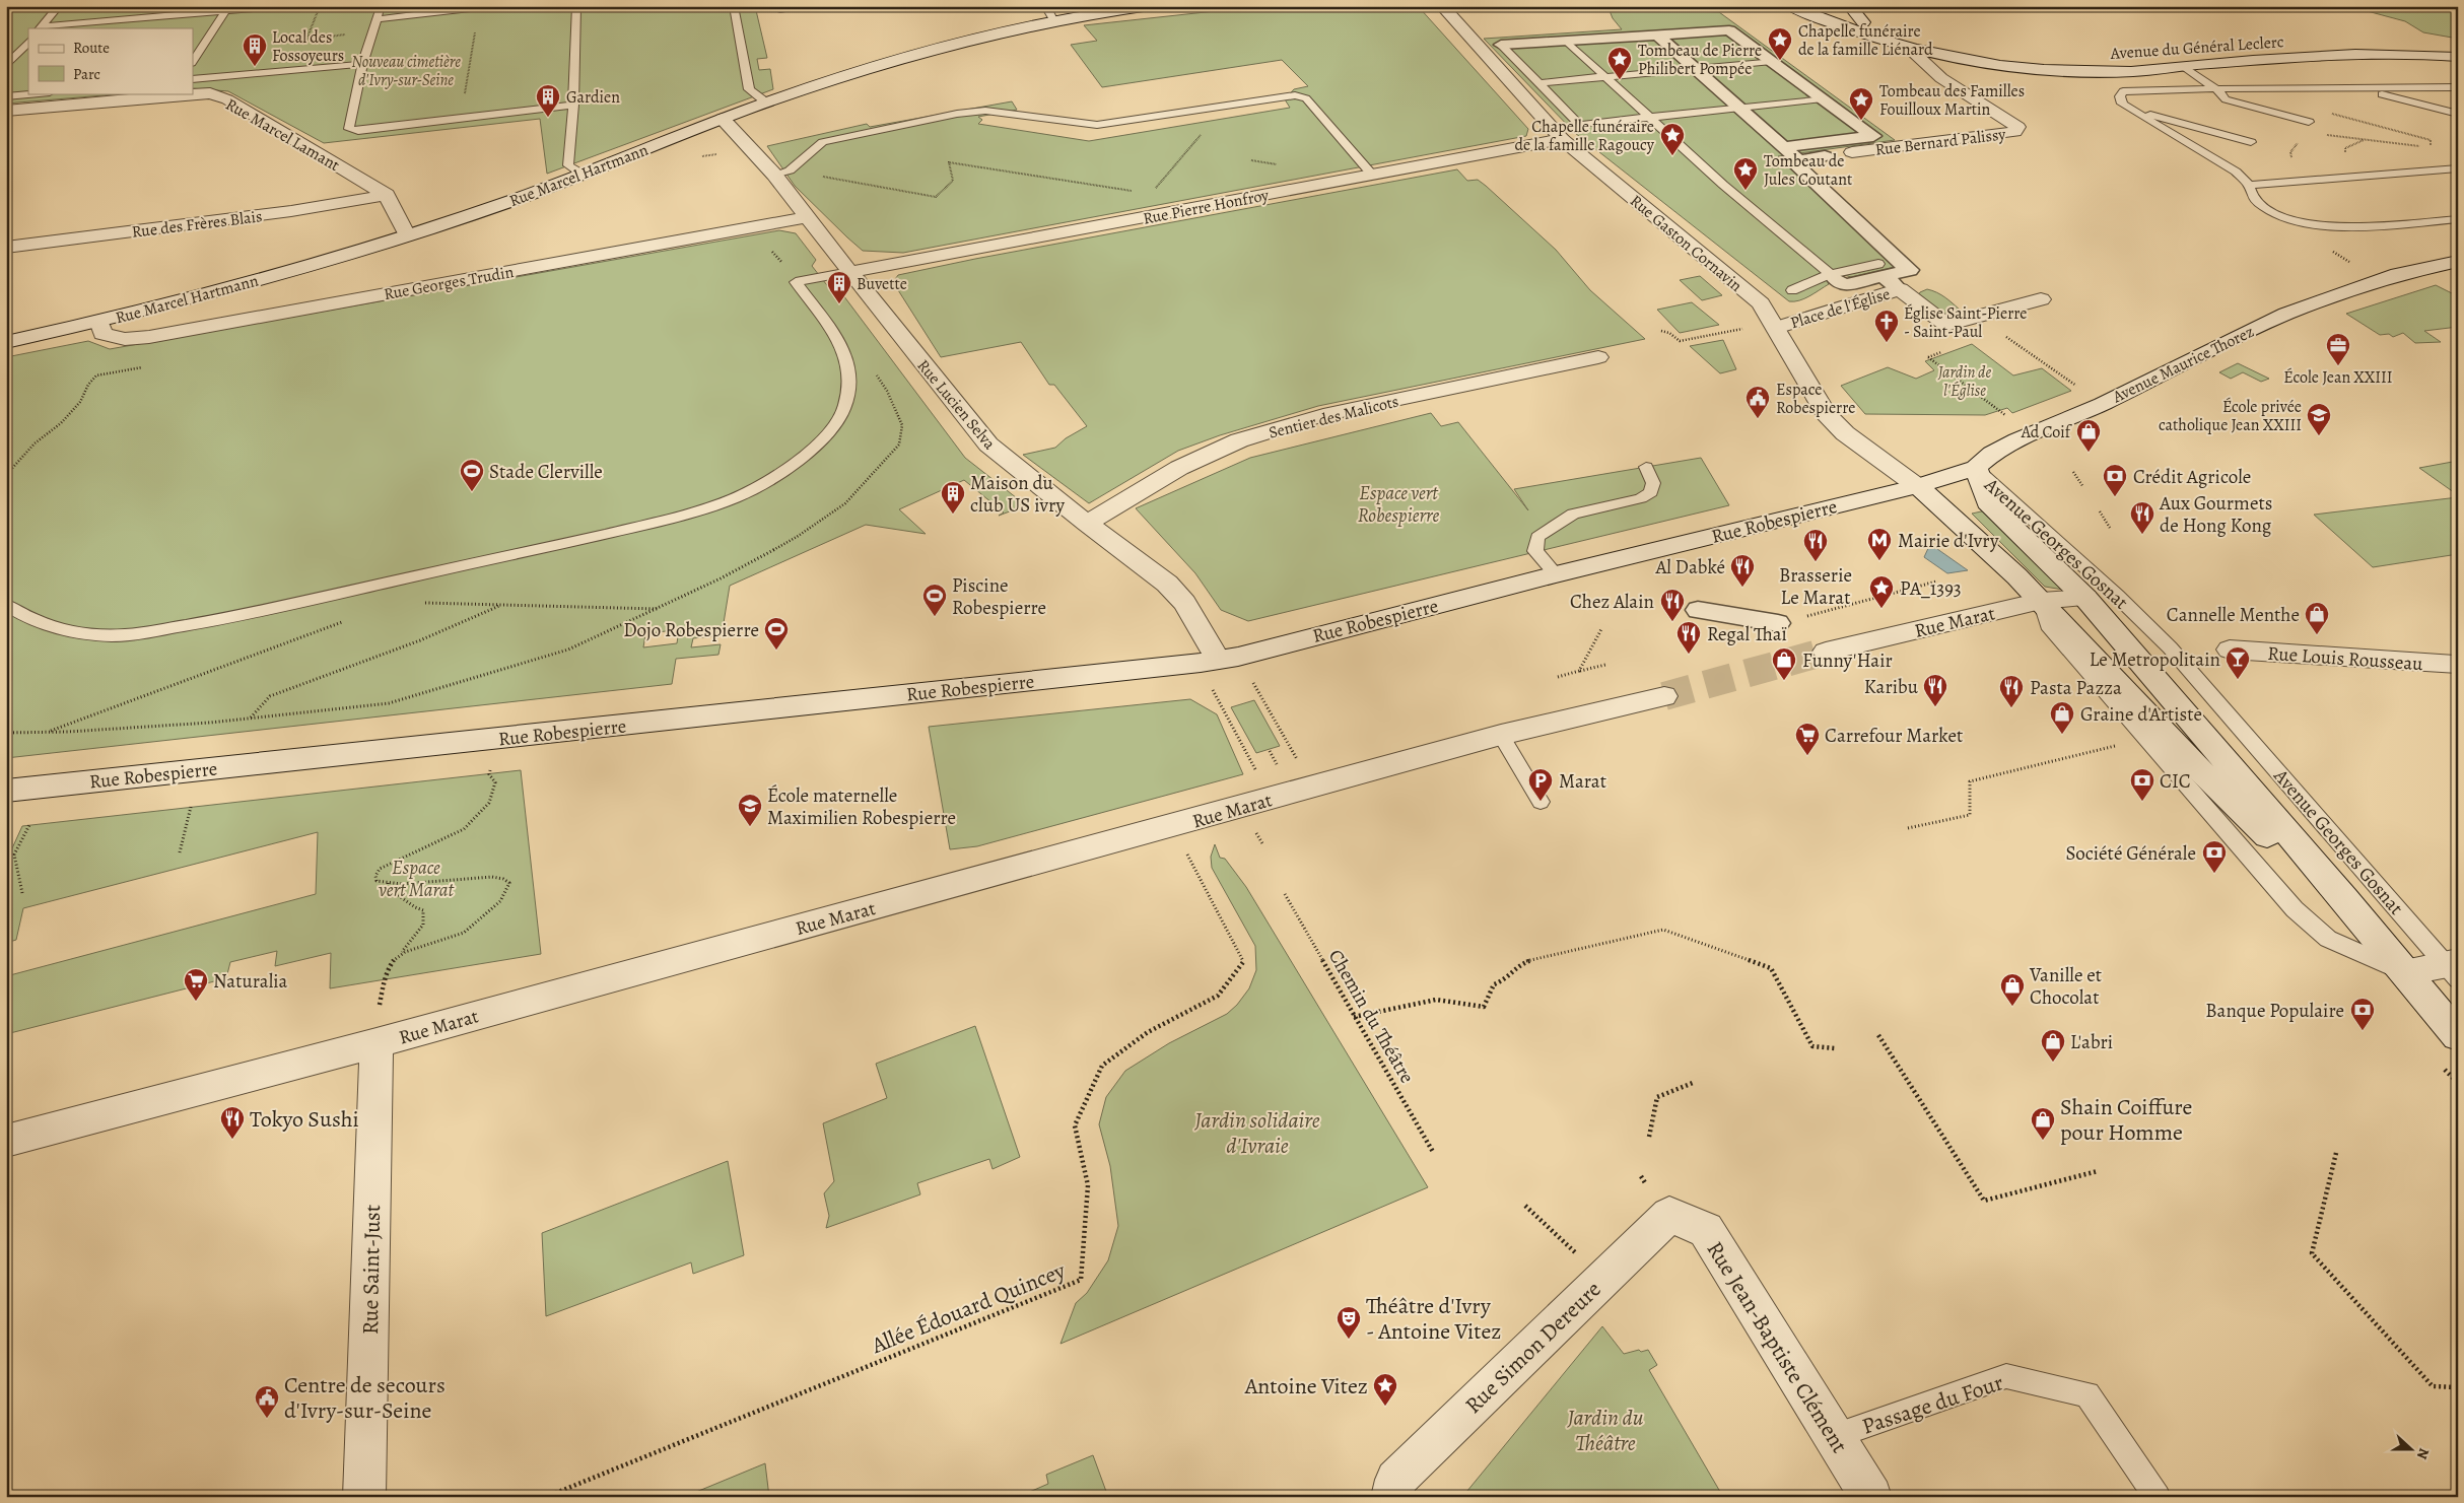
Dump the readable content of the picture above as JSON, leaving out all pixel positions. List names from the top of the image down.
{
  "streets": {
    "street": [
      "Avenue du Général Leclerc",
      "Rue Marcel Lamant",
      "Rue Bernard Palissy",
      "Rue Marcel Hartmann",
      "Rue Pierre Honfroy",
      "Rue des Frères Blais",
      "Rue Gaston Cornavin",
      "Rue Georges Trudin",
      "Place de l'Église",
      "Avenue Maurice Thorez",
      "Rue Lucien Selva",
      "Sentier des Malicots",
      "Rue Robespierre",
      "Avenue Georges Gosnat",
      "Rue Marat",
      "Rue Louis Rousseau",
      "Rue Saint-Just",
      "Rue Simon Dereure",
      "Rue Jean-Baptiste Clément"
    ],
    "lane": ["Passage du Four"],
    "path": ["Chemin du Théâtre", "Allée Édouard Quincey"]
  },
  "crossings": [
    ["Avenue du Général Leclerc", "Rue Bernard Palissy"],
    ["Rue Marcel Lamant", "Rue des Frères Blais"],
    ["Rue Marcel Hartmann", "Rue Georges Trudin"],
    ["Rue Marcel Hartmann", "Rue Lucien Selva"],
    ["Rue Pierre Honfroy", "Rue Gaston Cornavin"],
    ["Rue Pierre Honfroy", "Rue Lucien Selva"],
    ["Rue Gaston Cornavin", "Place de l'Église"],
    ["Rue Gaston Cornavin", "Avenue Maurice Thorez"],
    ["Rue Gaston Cornavin", "Rue Robespierre"],
    ["Rue Gaston Cornavin", "Avenue Georges Gosnat"],
    ["Rue Georges Trudin", "Rue Lucien Selva"],
    ["Avenue Maurice Thorez", "Rue Robespierre"],
    ["Avenue Maurice Thorez", "Avenue Georges Gosnat"],
    ["Rue Lucien Selva", "Sentier des Malicots"],
    ["Rue Lucien Selva", "Rue Robespierre"],
    ["Rue Robespierre", "Avenue Georges Gosnat"],
    ["Avenue Georges Gosnat", "Rue Marat"],
    ["Rue Marat", "Rue Saint-Just"],
    ["Rue Simon Dereure", "Rue Jean-Baptiste Clément"],
    ["Rue Jean-Baptiste Clément", "Passage du Four"]
  ],
  "parks": [
    "Nouveau cimetière d'Ivry-sur-Seine",
    "Jardin de l'Église",
    "Espace vert Robespierre",
    "Espace vert Marat",
    "Jardin solidaire d'Ivraie",
    "Jardin du Théâtre"
  ],
  "places": {
    "place": [
      "Chapelle funéraire de la famille Liénard",
      "Tombeau de Pierre Philibert Pompée",
      "Tombeau des Familles Fouilloux Martin",
      "Chapelle funéraire de la famille Ragoucy",
      "Tombeau de Jules Coutant",
      "PA_1393",
      "Antoine Vitez"
    ],
    "building": [
      "Local des Fossoyeurs",
      "Gardien",
      "Buvette",
      "Maison du club US ivry"
    ],
    "church": ["Église Saint-Pierre - Saint-Paul"],
    "office": ["École Jean XXIII"],
    "public building": ["Espace Robespierre", "Centre de secours d'Ivry-sur-Seine"],
    "school or university": ["École privée catholique Jean XXIII", "École maternelle Maximilien Robespierre"],
    "shop": [
      "Ad Coif",
      "Cannelle Menthe",
      "Funny'Hair",
      "Graine d'Artiste",
      "Vanille et Chocolat",
      "L'abri",
      "Shain Coiffure pour Homme"
    ],
    "sports": ["Stade Clerville", "Piscine Robespierre", "Dojo Robespierre"],
    "bank": [
      "Crédit Agricole",
      "CIC",
      "Société Générale",
      "Banque Populaire"
    ],
    "restaurant": [
      "Aux Gourmets de Hong Kong",
      "Brasserie Le Marat",
      "Al Dabké",
      "Chez Alain",
      "Regal Thaï",
      "Karibu",
      "Pasta Pazza",
      "Tokyo Sushi"
    ],
    "metro station": ["Mairie d'Ivry"],
    "bar": ["Le Metropolitain"],
    "supermarket": ["Carrefour Market", "Naturalia"],
    "parking": ["Marat"],
    "theatre": ["Théâtre d'Ivry - Antoine Vitez"]
  },
  "legend": ["Route", "Parc"],
  "north": "right"
}
